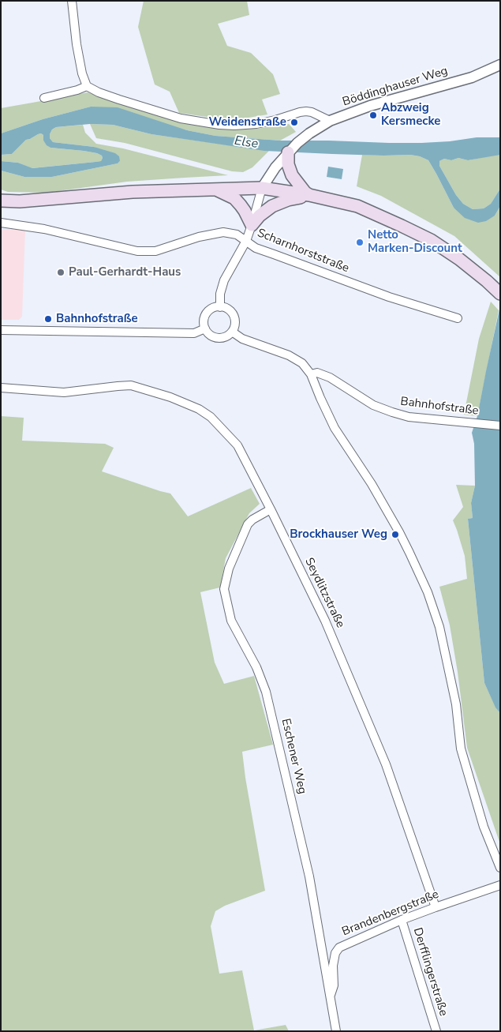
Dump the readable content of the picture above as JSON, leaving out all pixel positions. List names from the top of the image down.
{
  "streets": {
    "street": [
      "Böddinghauser Weg",
      "Scharnhorststraße",
      "Bahnhofstraße",
      "Seydlitzstraße",
      "Eschener Weg",
      "Brandenbergstraße",
      "Derfflingerstraße"
    ]
  },
  "crossings": [
    ["Böddinghauser Weg", "Scharnhorststraße"],
    ["Seydlitzstraße", "Eschener Weg"],
    ["Seydlitzstraße", "Brandenbergstraße"],
    ["Eschener Weg", "Brandenbergstraße"],
    ["Brandenbergstraße", "Derfflingerstraße"]
  ],
  "water": ["Else"],
  "places": [
    "Abzweig Kersmecke",
    "Weidenstraße",
    "Netto Marken-Discount",
    "Paul-Gerhardt-Haus",
    "Bahnhofstraße",
    "Brockhauser Weg"
  ]
}
